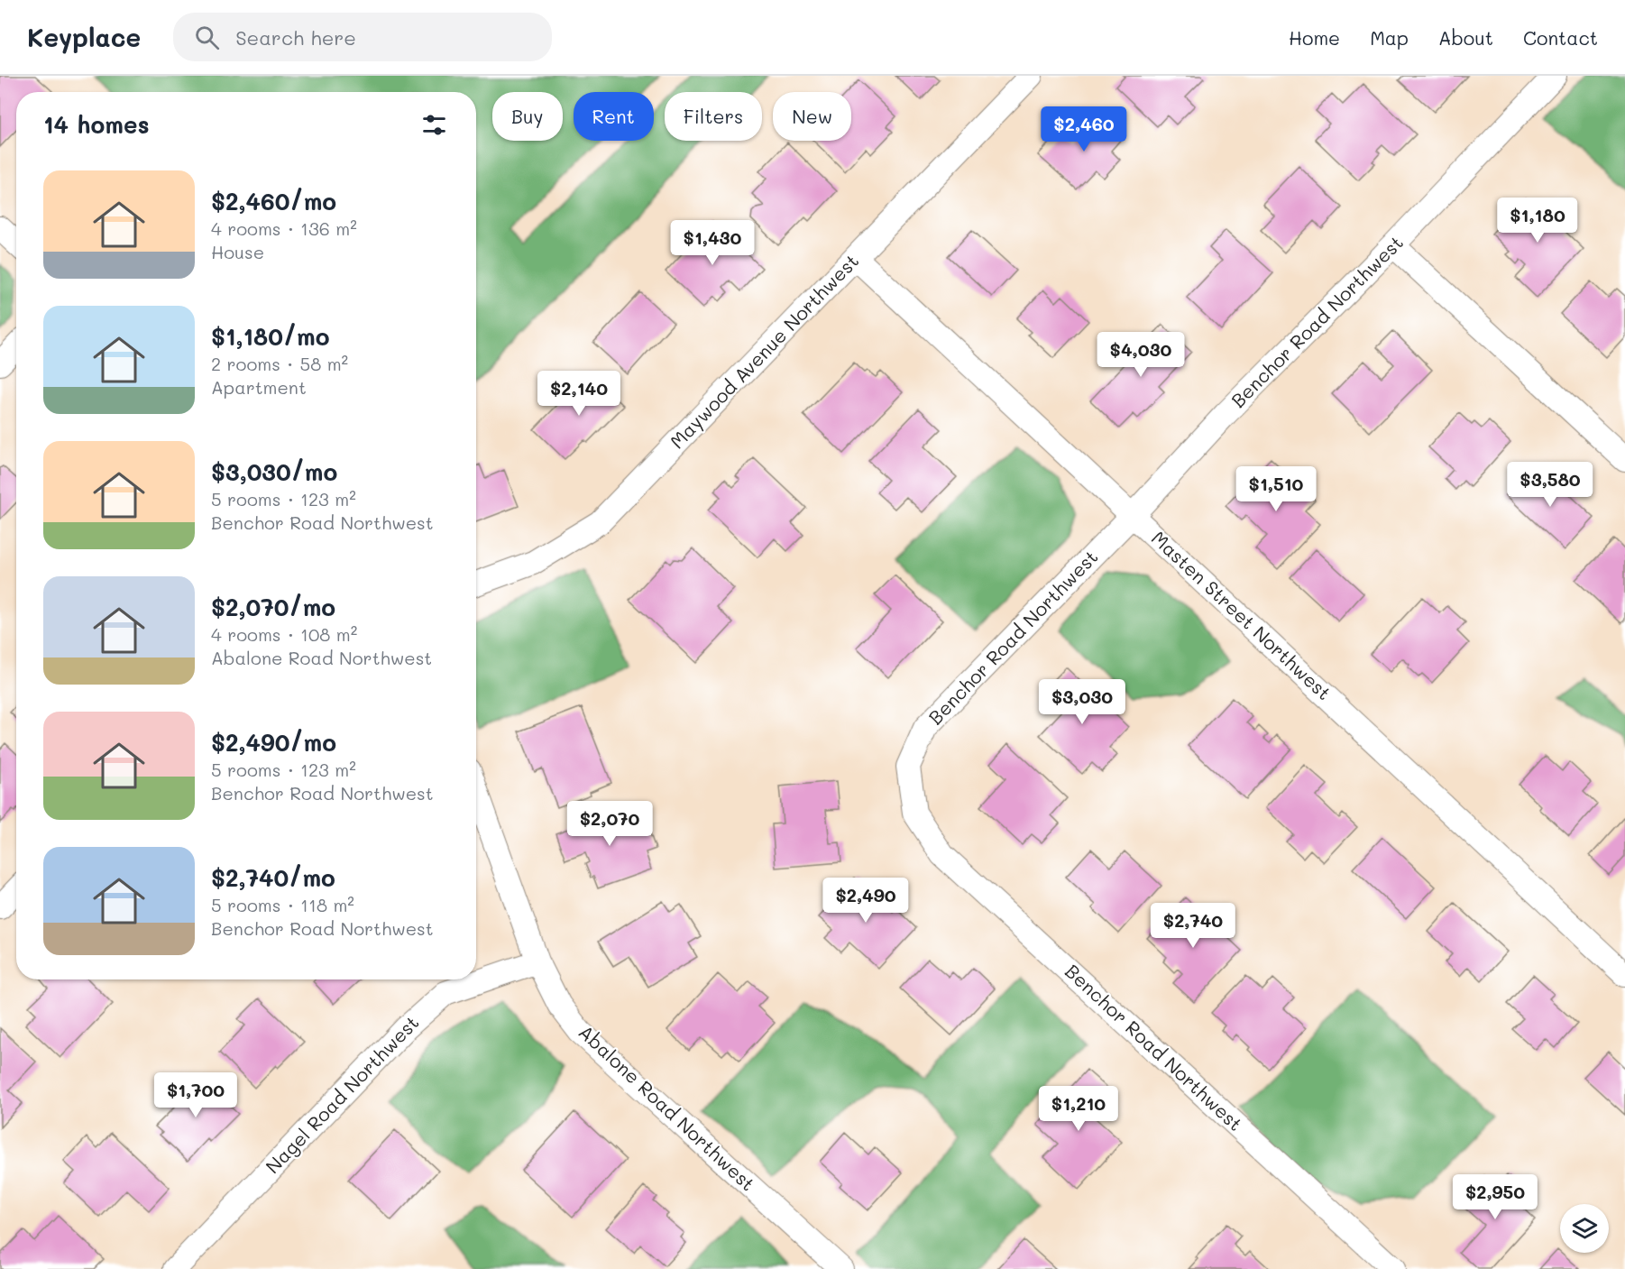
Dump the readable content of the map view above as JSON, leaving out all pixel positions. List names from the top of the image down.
{
  "streets": {
    "street": [
      "Benchor Road Northwest",
      "Maywood Avenue Northwest",
      "Masten Street Northwest",
      "Nagel Road Northwest",
      "Abalone Road Northwest"
    ]
  },
  "crossings": [
    ["Benchor Road Northwest", "Masten Street Northwest"],
    ["Maywood Avenue Northwest", "Masten Street Northwest"],
    ["Nagel Road Northwest", "Abalone Road Northwest"]
  ],
  "page": {
    "header": "Keyplace",
    "search": "Search here",
    "nav": [
      "Home",
      "Map",
      "About",
      "Contact"
    ],
    "chip": [
      "Buy",
      "Rent",
      "Filters",
      "New"
    ],
    "heading": "14 homes",
    "price": [
      "$2,460",
      "$1,180",
      "$1,430",
      "$4,030",
      "$2,140",
      "$3,580",
      "$1,510",
      "$3,030",
      "$2,070",
      "$2,490",
      "$2,740",
      "$1,700",
      "$1,210",
      "$2,950"
    ],
    "list": [
      {
        "name": "$2,460/mo",
        "note": "4 rooms · 136 m² · House"
      },
      {
        "name": "$1,180/mo",
        "note": "2 rooms · 58 m² · Apartment"
      },
      {
        "name": "$3,030/mo",
        "note": "5 rooms · 123 m² · Benchor Road Northwest"
      },
      {
        "name": "$2,070/mo",
        "note": "4 rooms · 108 m² · Abalone Road Northwest"
      },
      {
        "name": "$2,490/mo",
        "note": "5 rooms · 123 m² · Benchor Road Northwest"
      },
      {
        "name": "$2,740/mo",
        "note": "5 rooms · 118 m² · Benchor Road Northwest"
      }
    ]
  }
}
